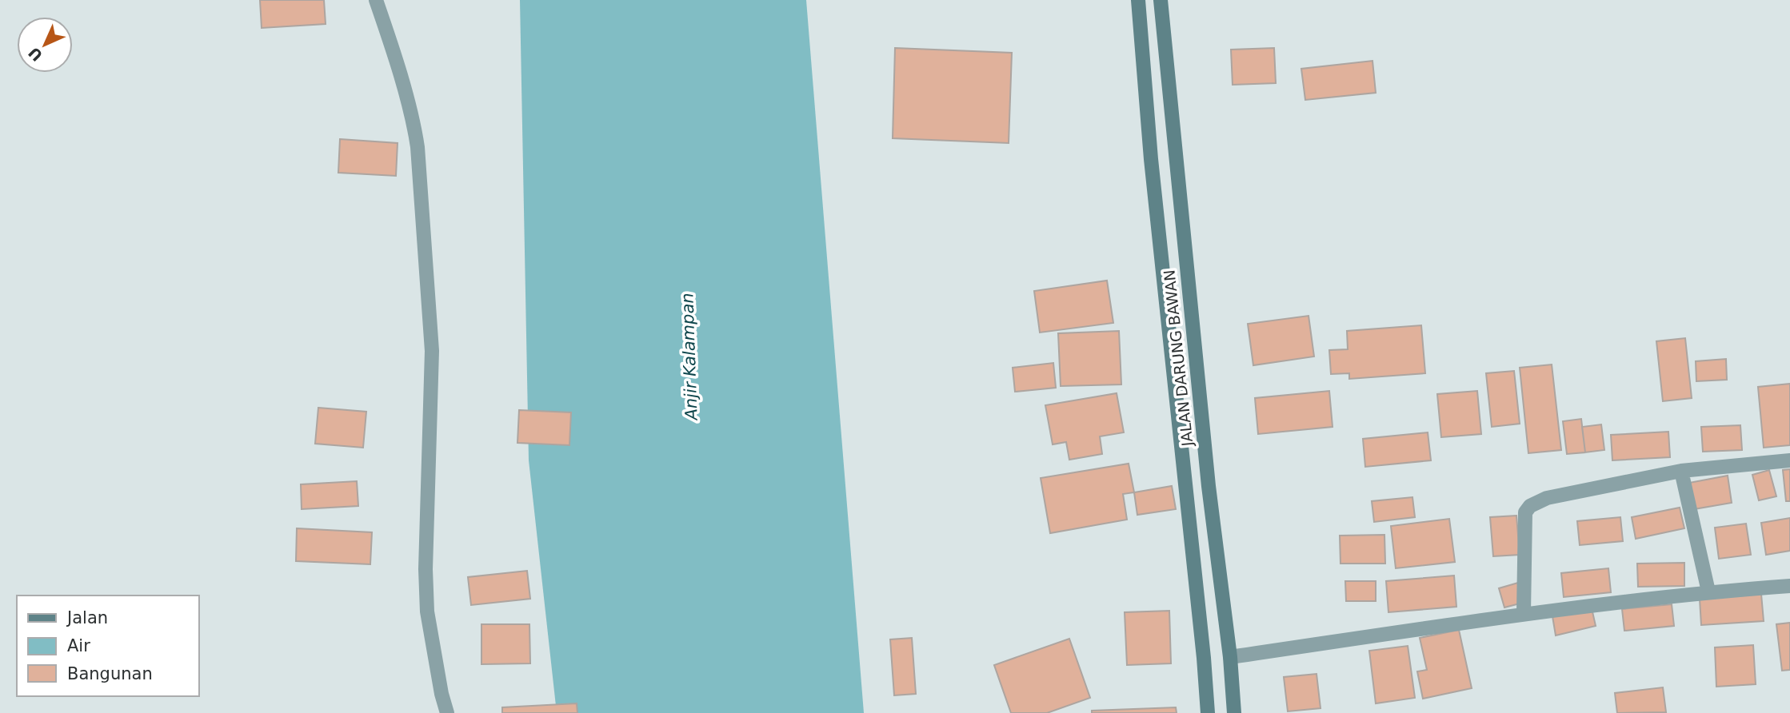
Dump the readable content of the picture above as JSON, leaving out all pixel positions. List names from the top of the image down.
{
  "streets": {
    "street": ["JALAN DARUNG BAWAN"]
  },
  "water": ["Anjir Kalampan"],
  "legend": ["Jalan", "Air", "Bangunan"],
  "north": "bottom left"
}
